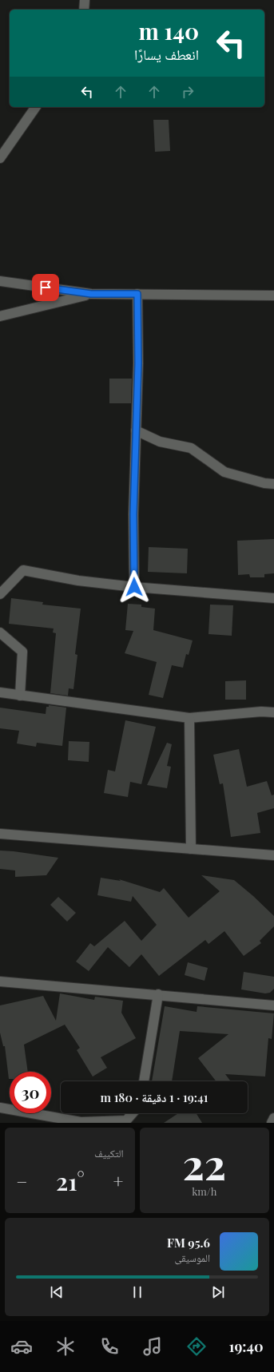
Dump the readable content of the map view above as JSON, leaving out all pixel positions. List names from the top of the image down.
{
  "page": {
    "turn": ["140 m", "انعطف يسارًا"],
    "limit": "30",
    "trip": "19:41 · 1 دقيقة · 180 m",
    "tile": [
      ["22", "km/h"],
      "التكييف"
    ],
    "heat": ["−", "21°", "+"],
    "song": ["95.6 FM", "الموسيقى"],
    "tabs": "19:40"
  }
}
